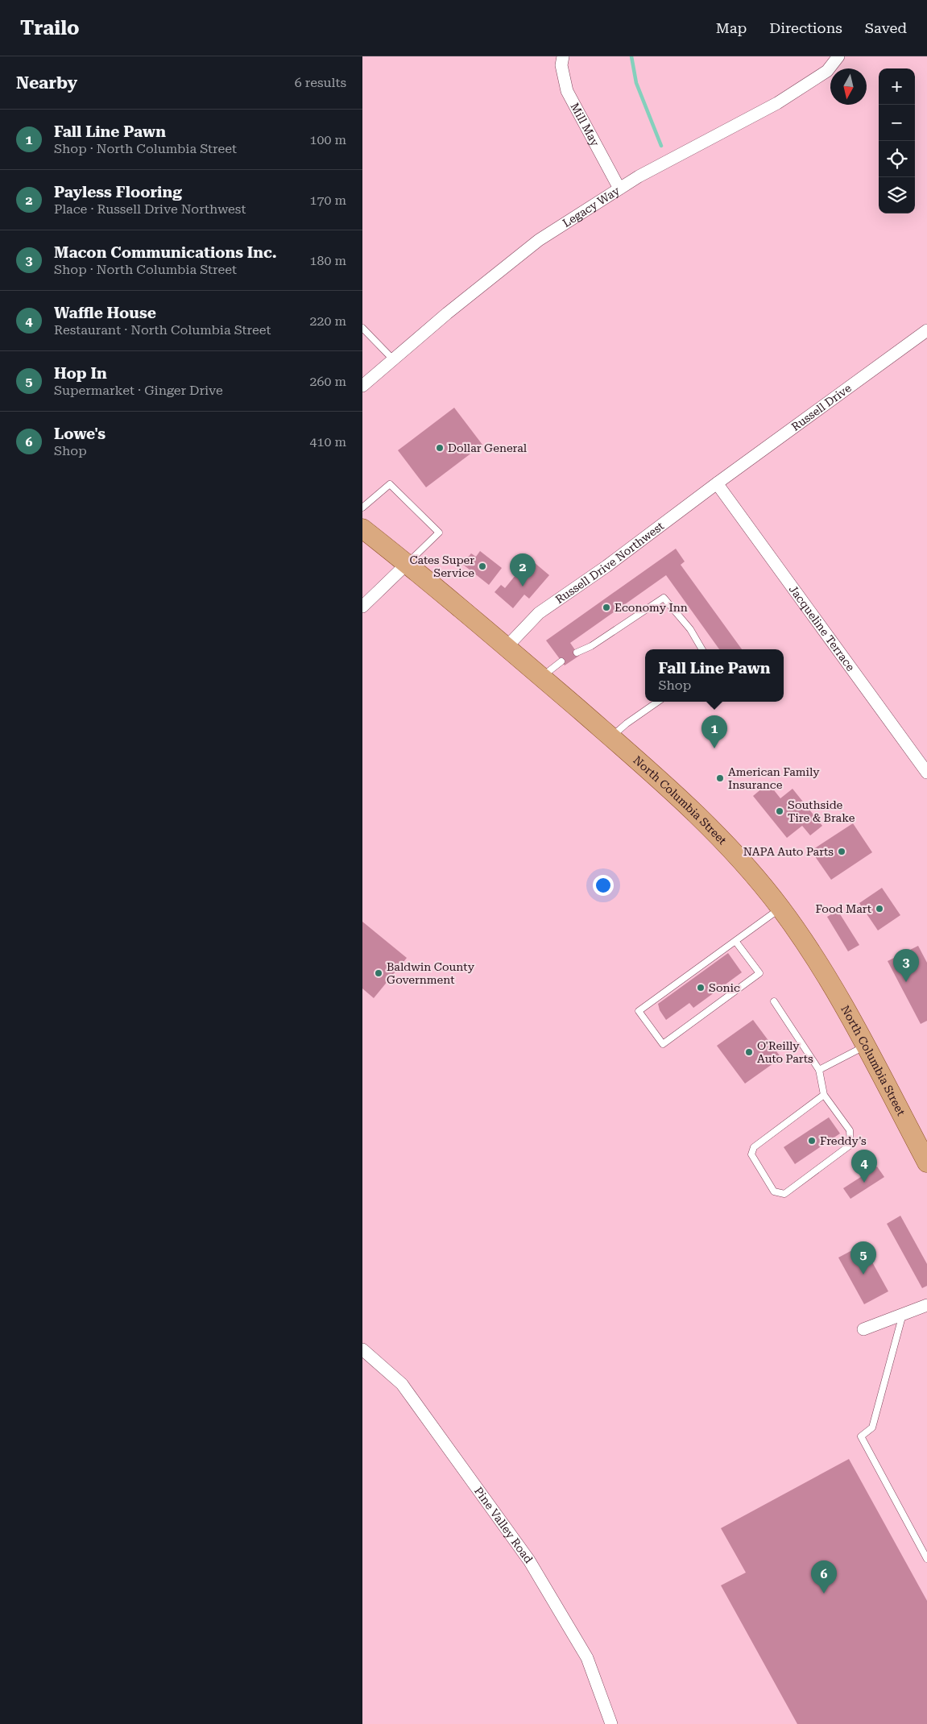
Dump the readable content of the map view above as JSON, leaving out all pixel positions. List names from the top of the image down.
{
  "streets": {
    "main road": ["North Columbia Street"],
    "street": [
      "Mill May",
      "Legacy Way",
      "Russell Drive",
      "Russell Drive Northwest",
      "Jacqueline Terrace",
      "Pine Valley Road"
    ]
  },
  "crossings": [
    ["Mill May", "Legacy Way"],
    ["Russell Drive", "Russell Drive Northwest"],
    ["Russell Drive", "Jacqueline Terrace"],
    ["Russell Drive Northwest", "Jacqueline Terrace"],
    ["Russell Drive Northwest", "North Columbia Street"]
  ],
  "places": [
    "Dollar General",
    "Cates Super Service",
    "Economy Inn",
    "American Family Insurance",
    "Southside Tire & Brake",
    "NAPA Auto Parts",
    "Food Mart",
    "Baldwin County Government",
    "Sonic",
    "O'Reilly Auto Parts",
    "Freddy's"
  ],
  "north": "bottom",
  "page": {
    "header": "Trailo",
    "nav": ["Map", "Directions", "Saved"],
    "heading": ["Nearby", "6 results"],
    "map_buttons": ["+", "−"],
    "list": [
      {
        "mark": "1",
        "name": "Fall Line Pawn",
        "note": "Shop · North Columbia Street",
        "value": "100 m"
      },
      {
        "mark": "2",
        "name": "Payless Flooring",
        "note": "Place · Russell Drive Northwest",
        "value": "170 m"
      },
      {
        "mark": "3",
        "name": "Macon Communications Inc.",
        "note": "Shop · North Columbia Street",
        "value": "180 m"
      },
      {
        "mark": "4",
        "name": "Waffle House",
        "note": "Restaurant · North Columbia Street",
        "value": "220 m"
      },
      {
        "mark": "5",
        "name": "Hop In",
        "note": "Supermarket · Ginger Drive",
        "value": "260 m"
      },
      {
        "mark": "6",
        "name": "Lowe's",
        "note": "Shop",
        "value": "410 m"
      }
    ],
    "pins": [
      "2",
      "1",
      "3",
      "4",
      "5",
      "6"
    ],
    "popup": ["Fall Line Pawn", "Shop"]
  }
}
